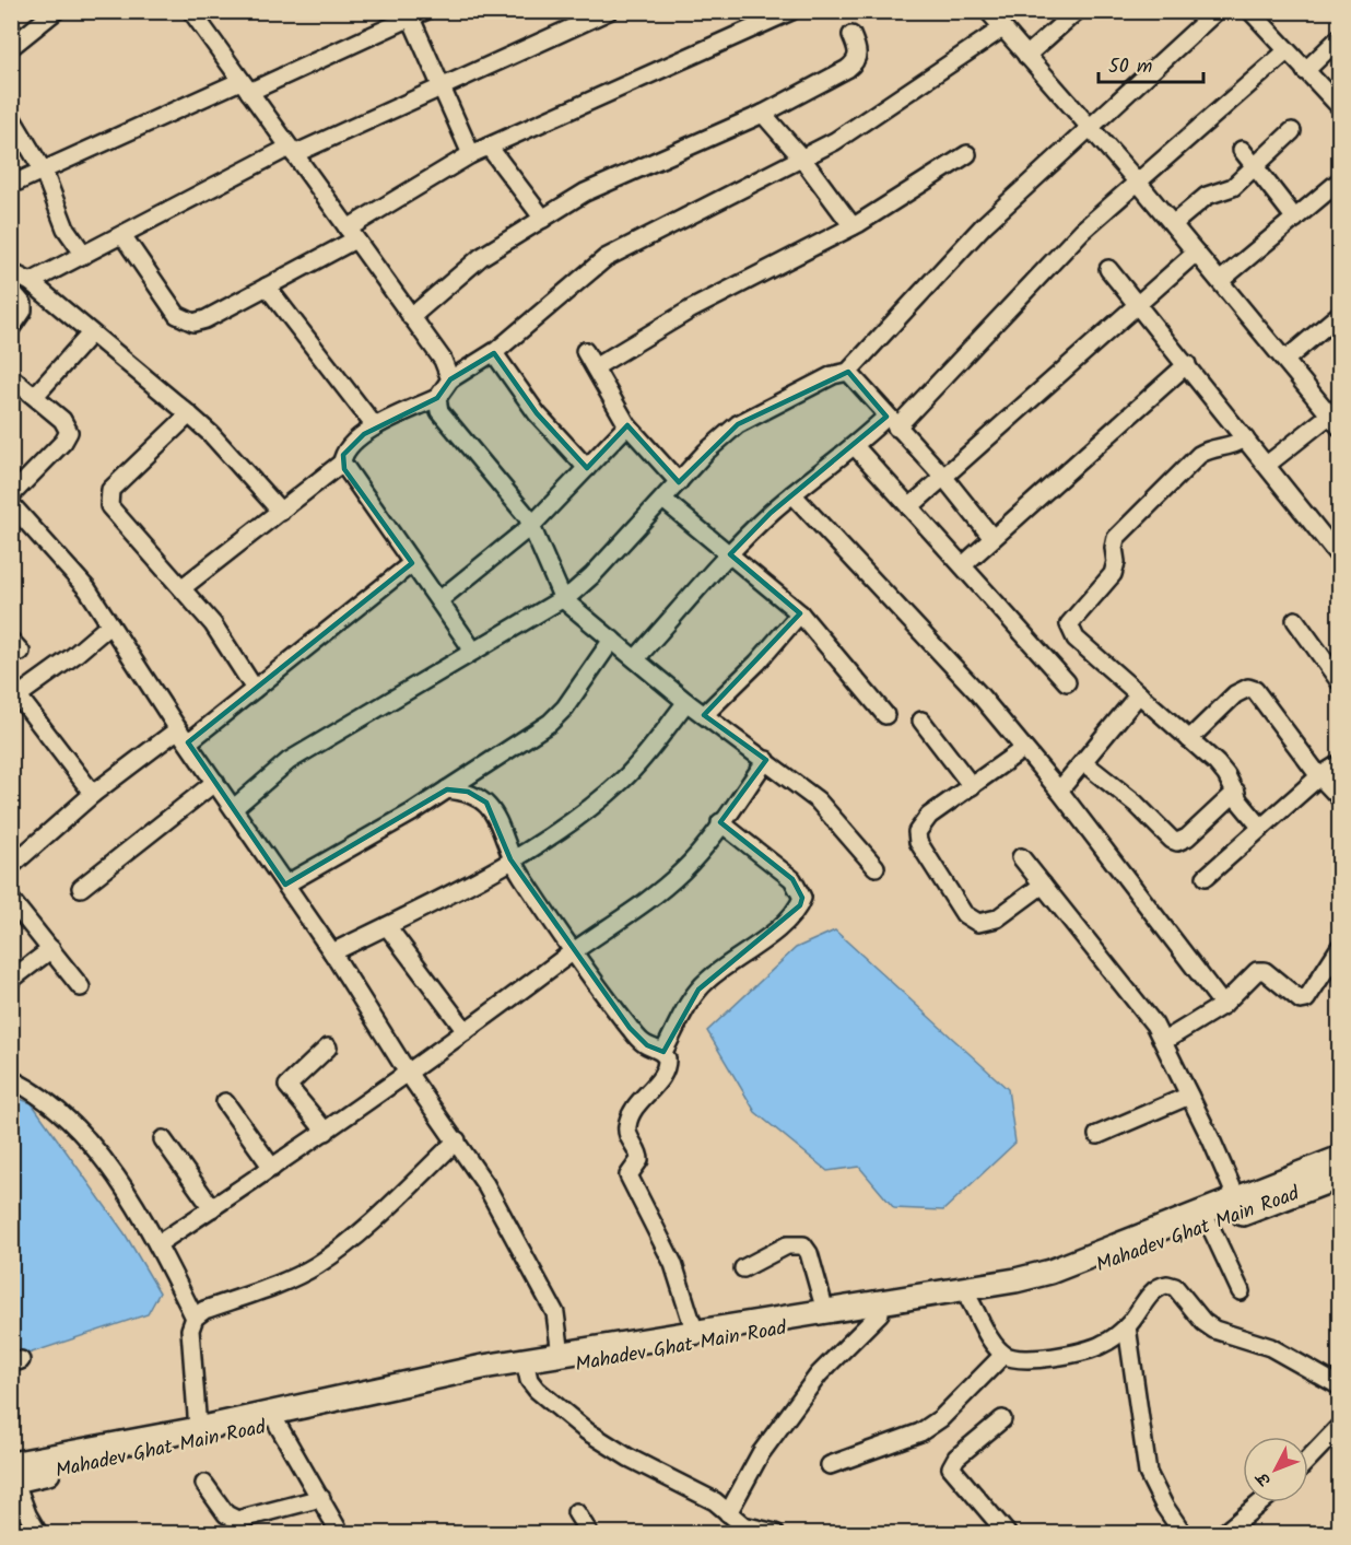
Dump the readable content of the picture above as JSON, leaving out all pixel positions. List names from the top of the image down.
{
  "streets": {
    "street": ["Mahadev Ghat Main Road"]
  },
  "scale_bar": "50 m",
  "north": "bottom left"
}
